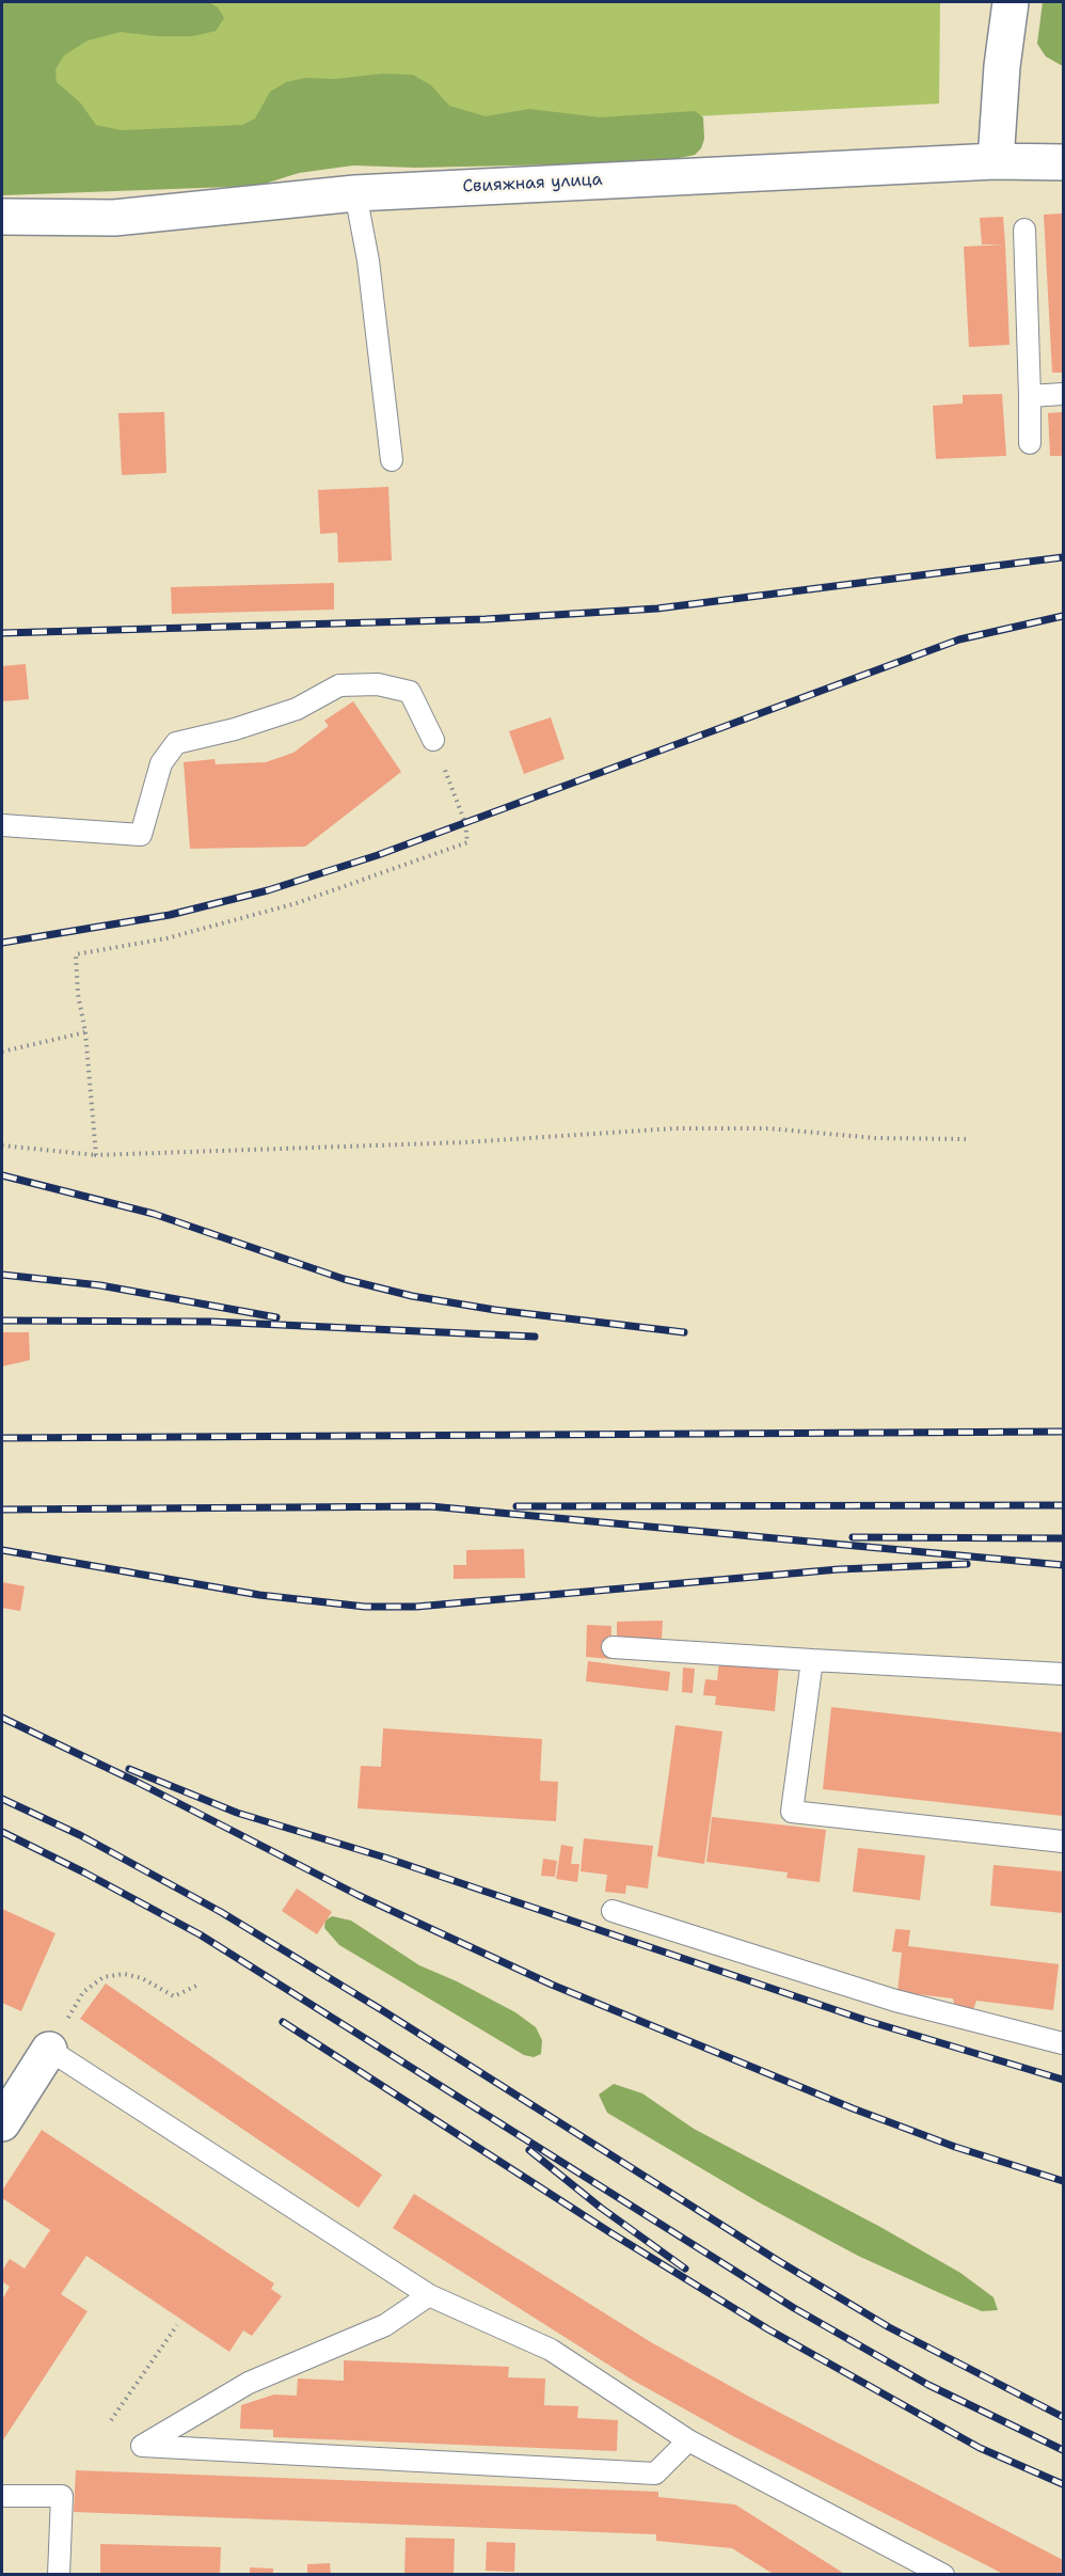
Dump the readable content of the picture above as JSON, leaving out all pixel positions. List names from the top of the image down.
{
  "streets": {
    "street": ["Свияжная улица"]
  }
}
